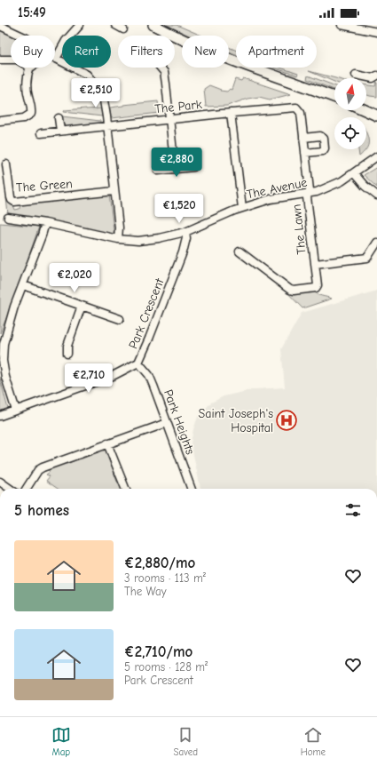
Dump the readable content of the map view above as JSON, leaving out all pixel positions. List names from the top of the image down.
{
  "streets": {
    "street": [
      "The Park",
      "The Green",
      "The Avenue",
      "The Lawn",
      "Park Crescent",
      "Park Heights"
    ]
  },
  "crossings": [
    ["The Park", "The Lawn"],
    ["The Avenue", "The Lawn"],
    ["The Avenue", "Park Crescent"],
    ["Park Crescent", "Park Heights"]
  ],
  "places": {
    "hospital": ["Saint Joseph's Hospital"]
  },
  "north": "top",
  "page": {
    "status": "15:49",
    "chip": [
      "Buy",
      "Rent",
      "Filters",
      "New",
      "Apartment"
    ],
    "price": [
      "€2,510",
      "€2,880",
      "€1,520",
      "€2,020",
      "€2,710"
    ],
    "heading": "5 homes",
    "list": [
      {
        "name": "€2,880/mo",
        "note": "3 rooms · 113 m² · The Way"
      },
      {
        "name": "€2,710/mo",
        "note": "5 rooms · 128 m² · Park Crescent"
      }
    ],
    "tabs": ["Map", "Saved", "Home"]
  }
}
